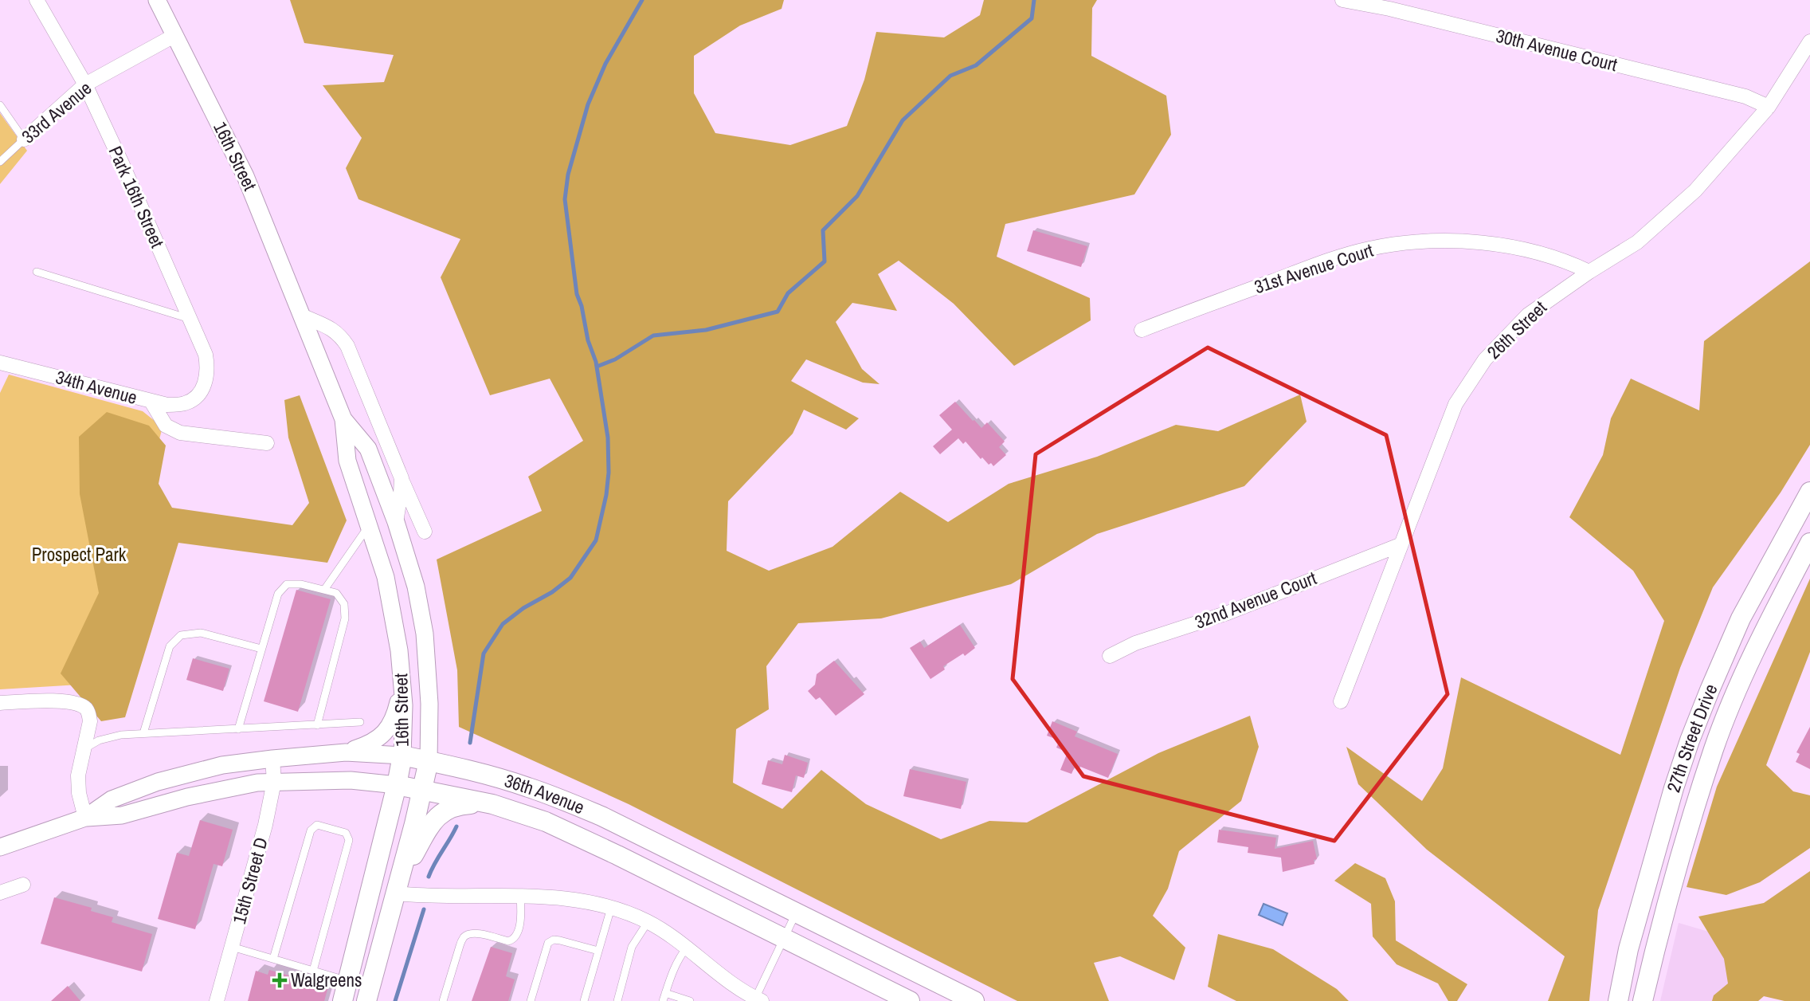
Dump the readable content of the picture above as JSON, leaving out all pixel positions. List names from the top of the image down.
{
  "streets": {
    "main road": ["16th Street", "27th Street Drive", "36th Avenue"],
    "street": [
      "30th Avenue Court",
      "33rd Avenue",
      "Park 16th Street",
      "31st Avenue Court",
      "26th Street",
      "34th Avenue",
      "32nd Avenue Court",
      "15th Street D"
    ]
  },
  "crossings": [
    ["30th Avenue Court", "26th Street"],
    ["33rd Avenue", "16th Street"],
    ["33rd Avenue", "Park 16th Street"],
    ["16th Street", "36th Avenue"],
    ["Park 16th Street", "34th Avenue"],
    ["31st Avenue Court", "26th Street"],
    ["26th Street", "32nd Avenue Court"],
    ["36th Avenue", "15th Street D"]
  ],
  "parks": ["Prospect Park"],
  "places": {
    "health": ["Walgreens"]
  }
}
